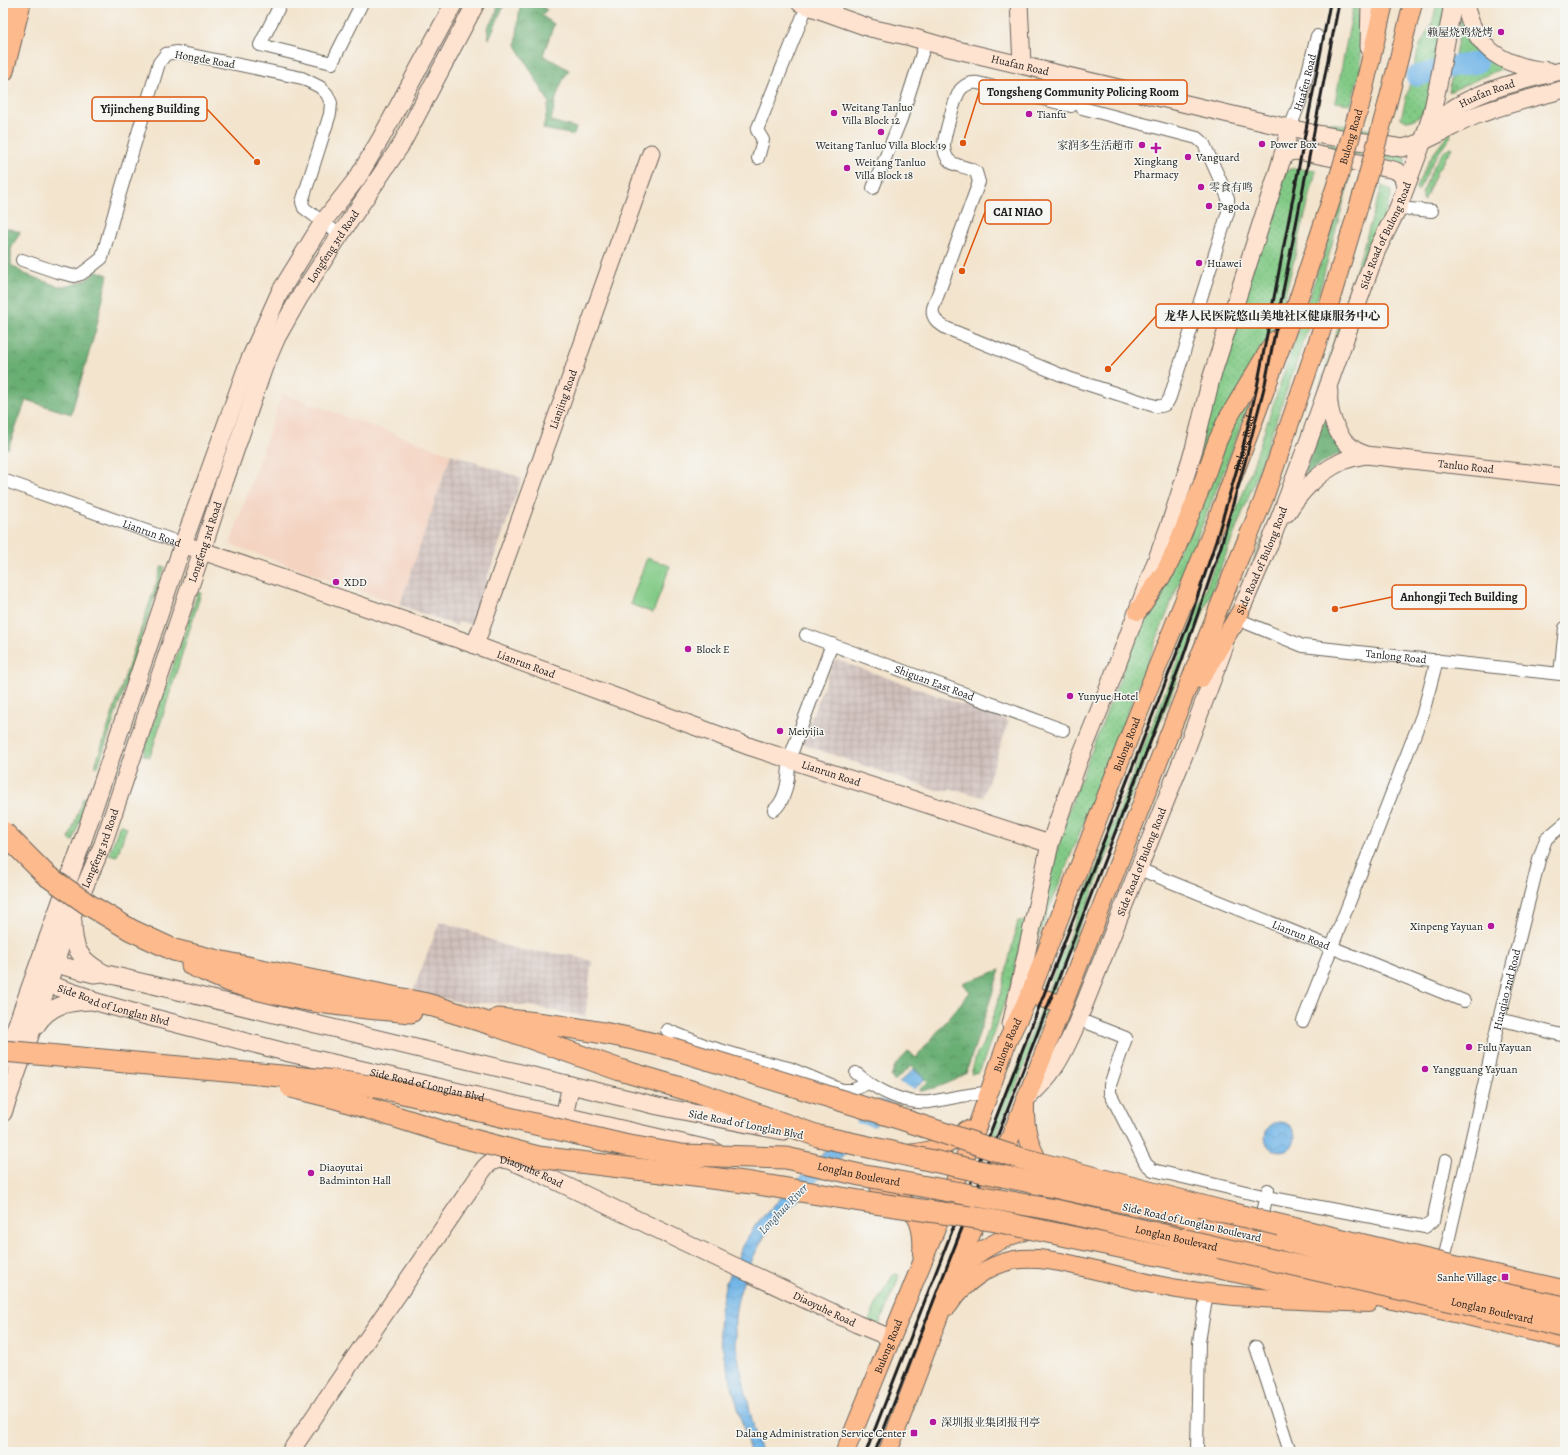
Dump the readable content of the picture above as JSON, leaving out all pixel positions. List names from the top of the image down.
{
  "streets": {
    "highway": ["Longlan Boulevard"],
    "main road": [
      "Huafan Road",
      "Bulong Road",
      "Side Road of Bulong Road",
      "Longfeng 3rd Road",
      "Lianjing Road",
      "Tanluo Road",
      "Lianrun Road",
      "Side Road of Longlan Blvd",
      "Diaoyuhe Road",
      "Side Road of Longlan Boulevard"
    ],
    "street": [
      "Hongde Road",
      "Huafen Road",
      "Tanlong Road",
      "Shiguan East Road",
      "Huaqiao 2nd Road"
    ]
  },
  "crossings": [
    ["Hongde Road", "Longfeng 3rd Road"],
    ["Huafan Road", "Huafen Road"],
    ["Huafan Road", "Side Road of Bulong Road"],
    ["Bulong Road", "Diaoyuhe Road"],
    ["Bulong Road", "Side Road of Longlan Boulevard"],
    ["Side Road of Bulong Road", "Lianrun Road"],
    ["Side Road of Bulong Road", "Tanlong Road"],
    ["Longfeng 3rd Road", "Lianrun Road"],
    ["Longfeng 3rd Road", "Side Road of Longlan Blvd"],
    ["Longfeng 3rd Road", "Longlan Boulevard"],
    ["Lianjing Road", "Lianrun Road"],
    ["Huaqiao 2nd Road", "Side Road of Longlan Boulevard"],
    ["Side Road of Longlan Blvd", "Longlan Boulevard"],
    ["Side Road of Longlan Blvd", "Side Road of Longlan Boulevard"],
    ["Longlan Boulevard", "Side Road of Longlan Boulevard"]
  ],
  "water": ["Longhua River"],
  "places": {
    "other": [
      "赖屋烧鸡烧烤",
      "Weitang Tanluo Villa Block 12",
      "Tianfu",
      "Weitang Tanluo Villa Block 19",
      "Tongsheng Community Policing Room",
      "Power Box",
      "家润多生活超市",
      "Vanguard",
      "Yijincheng Building",
      "Weitang Tanluo Villa Block 18",
      "零食有鸣",
      "Pagoda",
      "Huawei",
      "CAI NIAO",
      "龙华人民医院悠山美地社区健康服务中心",
      "XDD",
      "Anhongji Tech Building",
      "Block E",
      "Yunyue Hotel",
      "Meiyijia",
      "Xinpeng Yayuan",
      "Fulu Yayuan",
      "Yangguang Yayuan",
      "Diaoyutai Badminton Hall",
      "深圳报业集团报刊亭"
    ],
    "health": ["Xingkang Pharmacy"],
    "transit": ["Sanhe Village", "Dalang Administration Service Center"]
  }
}
